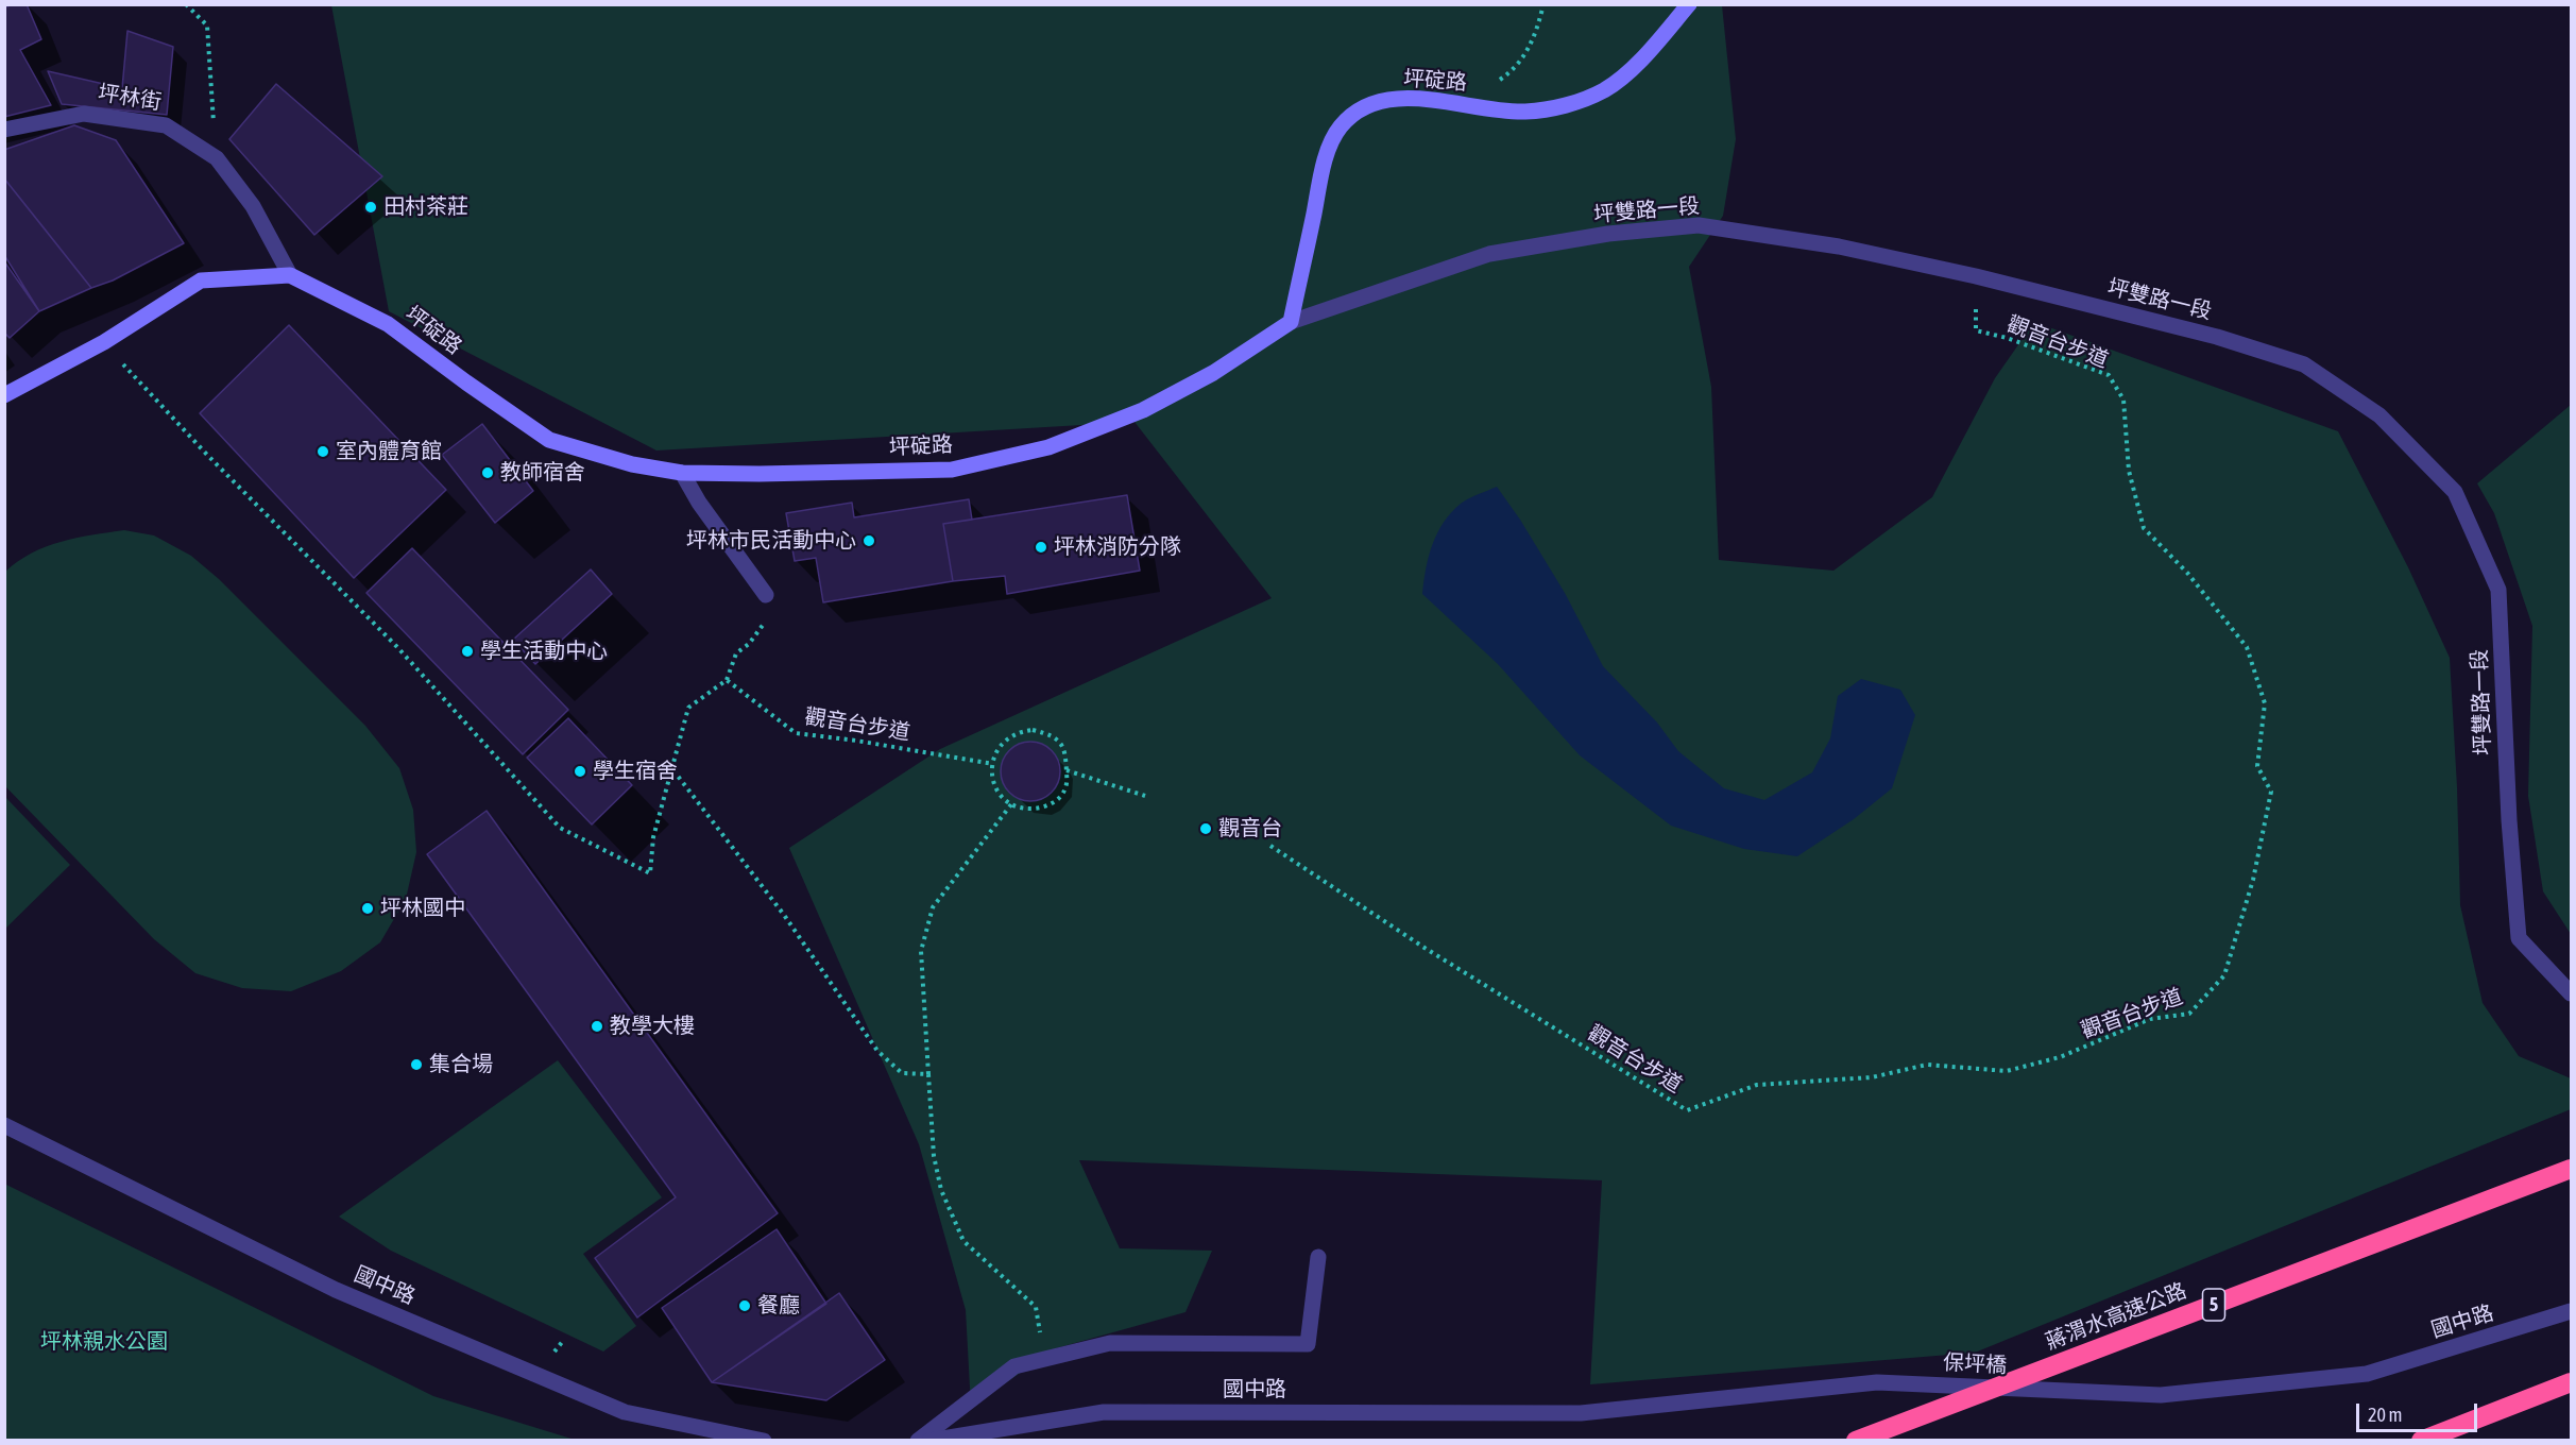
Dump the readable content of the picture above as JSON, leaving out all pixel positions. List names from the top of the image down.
{
  "streets": {
    "highway": ["5", "蔣渭水高速公路"],
    "main road": ["坪碇路"],
    "street": [
      "坪林街",
      "坪雙路一段",
      "國中路",
      "保坪橋"
    ],
    "path": ["觀音台步道"]
  },
  "crossings": [
    ["坪碇路", "坪林街"],
    ["坪碇路", "坪雙路一段"],
    ["坪雙路一段", "觀音台步道"],
    ["國中路", "保坪橋"]
  ],
  "parks": ["坪林親水公園"],
  "places": [
    "田村茶莊",
    "室內體育館",
    "教師宿舍",
    "坪林市民活動中心",
    "坪林消防分隊",
    "學生活動中心",
    "學生宿舍",
    "觀音台",
    "坪林國中",
    "教學大樓",
    "集合場",
    "餐廳"
  ],
  "scale_bar": "20 m"
}
